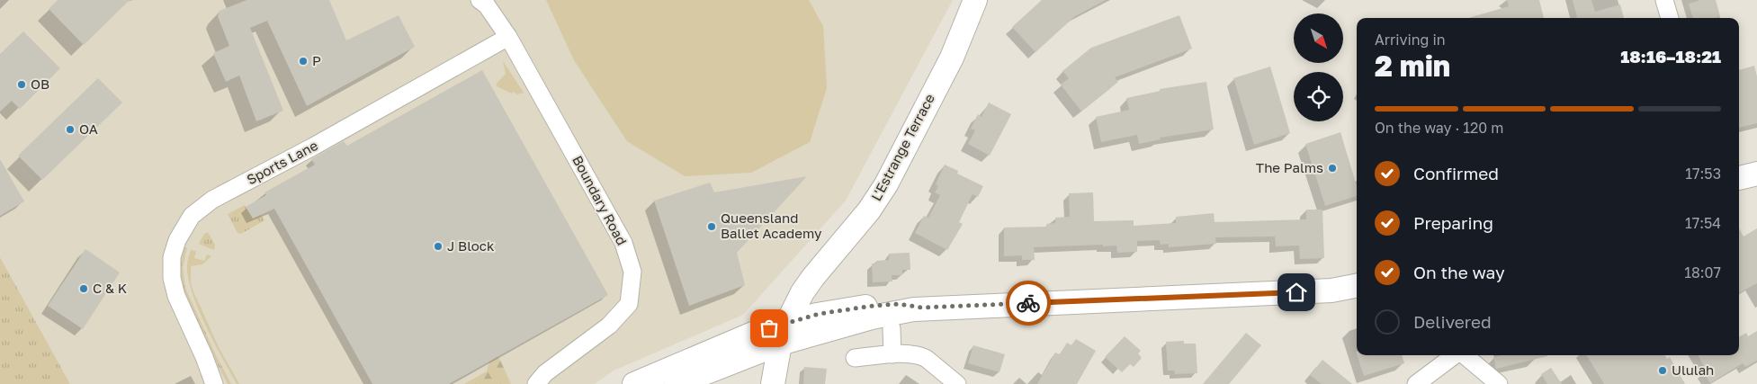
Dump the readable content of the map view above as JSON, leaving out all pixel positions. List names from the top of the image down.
{
  "streets": {
    "main road": ["L'Estrange Terrace"],
    "street": ["Sports Lane", "Boundary Road"]
  },
  "crossings": [
    ["Sports Lane", "Boundary Road"]
  ],
  "places": [
    "P",
    "OB",
    "OA",
    "The Palms",
    "Queensland Ballet Academy",
    "J Block",
    "C & K",
    "Ululah"
  ],
  "north": "bottom right",
  "page": {
    "heading": ["2 min", "Arriving in", "18:16–18:21"],
    "bar": "On the way · 120 m",
    "list": [
      ["Confirmed", "17:53"],
      ["Preparing", "17:54"],
      ["On the way", "18:07"],
      "Delivered"
    ]
  }
}
